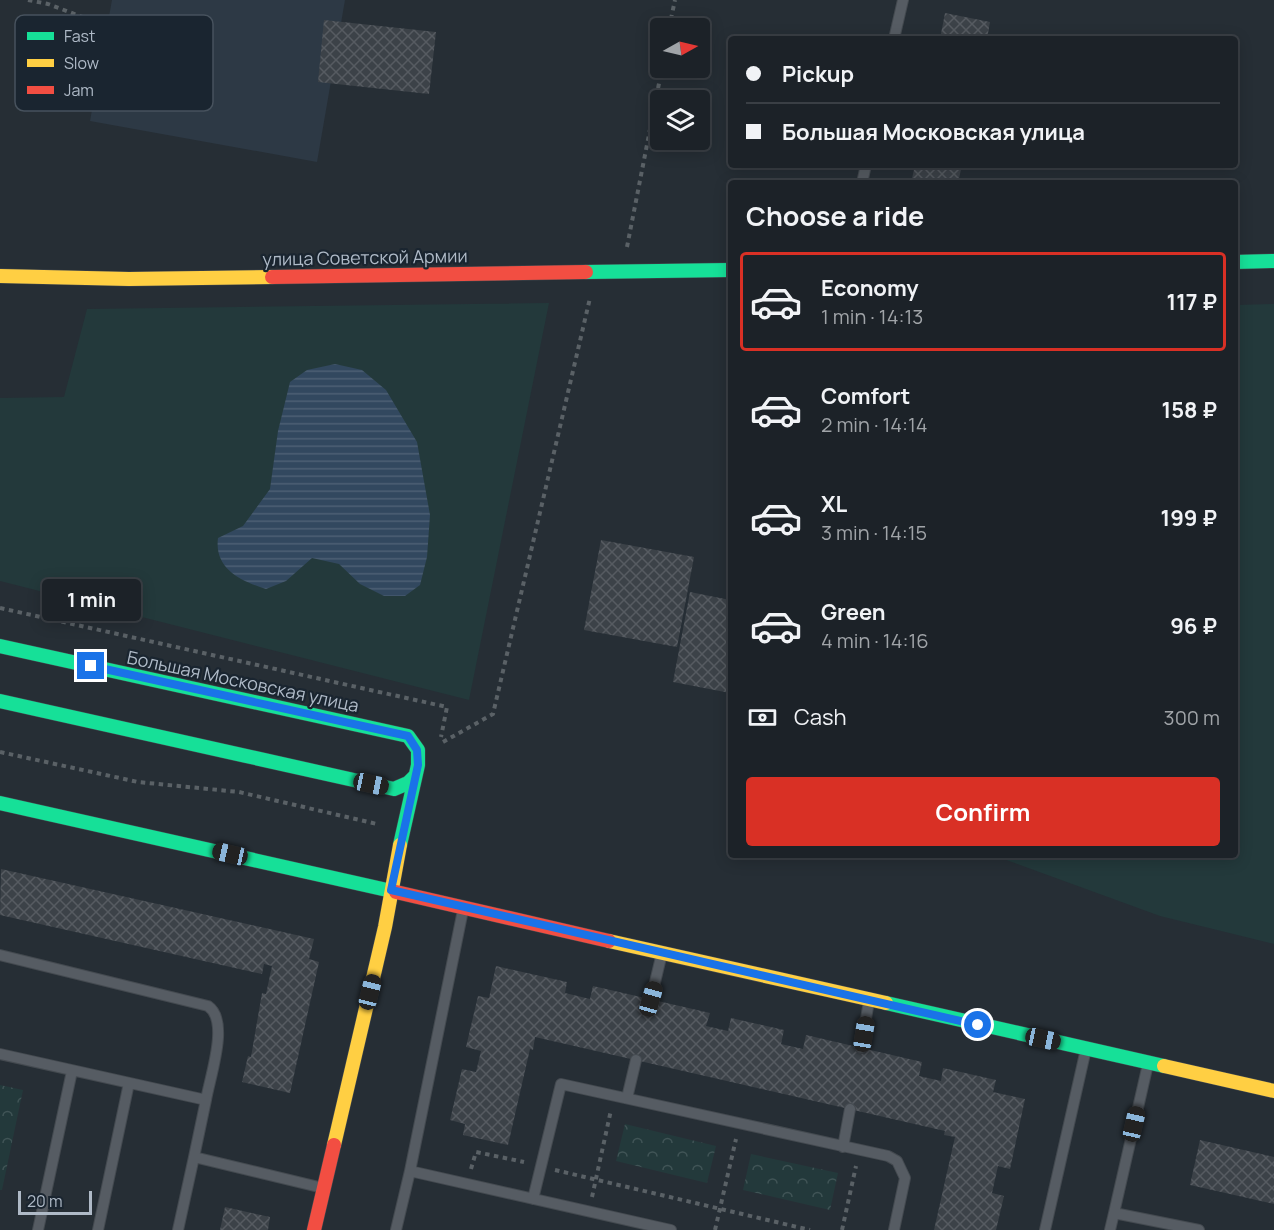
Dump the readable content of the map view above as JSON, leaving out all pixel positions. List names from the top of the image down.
{
  "streets": {
    "street": ["улица Советской Армии", "Большая Московская улица"]
  },
  "legend": ["Fast", "Slow", "Jam"],
  "scale_bar": "20 m",
  "north": "right",
  "page": {
    "banner": ["Pickup", "Большая Московская улица"],
    "heading": "Choose a ride",
    "list": [
      {
        "name": "Economy",
        "note": "1 min · 14:13",
        "value": "117 ₽"
      },
      {
        "name": "Comfort",
        "note": "2 min · 14:14",
        "value": "158 ₽"
      },
      {
        "name": "XL",
        "note": "3 min · 14:15",
        "value": "199 ₽"
      },
      {
        "name": "Green",
        "note": "4 min · 14:16",
        "value": "96 ₽"
      }
    ],
    "bubble": "1 min",
    "pay": ["Cash", "300 m"],
    "buttons": "Confirm",
    "scale": "20 m"
  }
}
